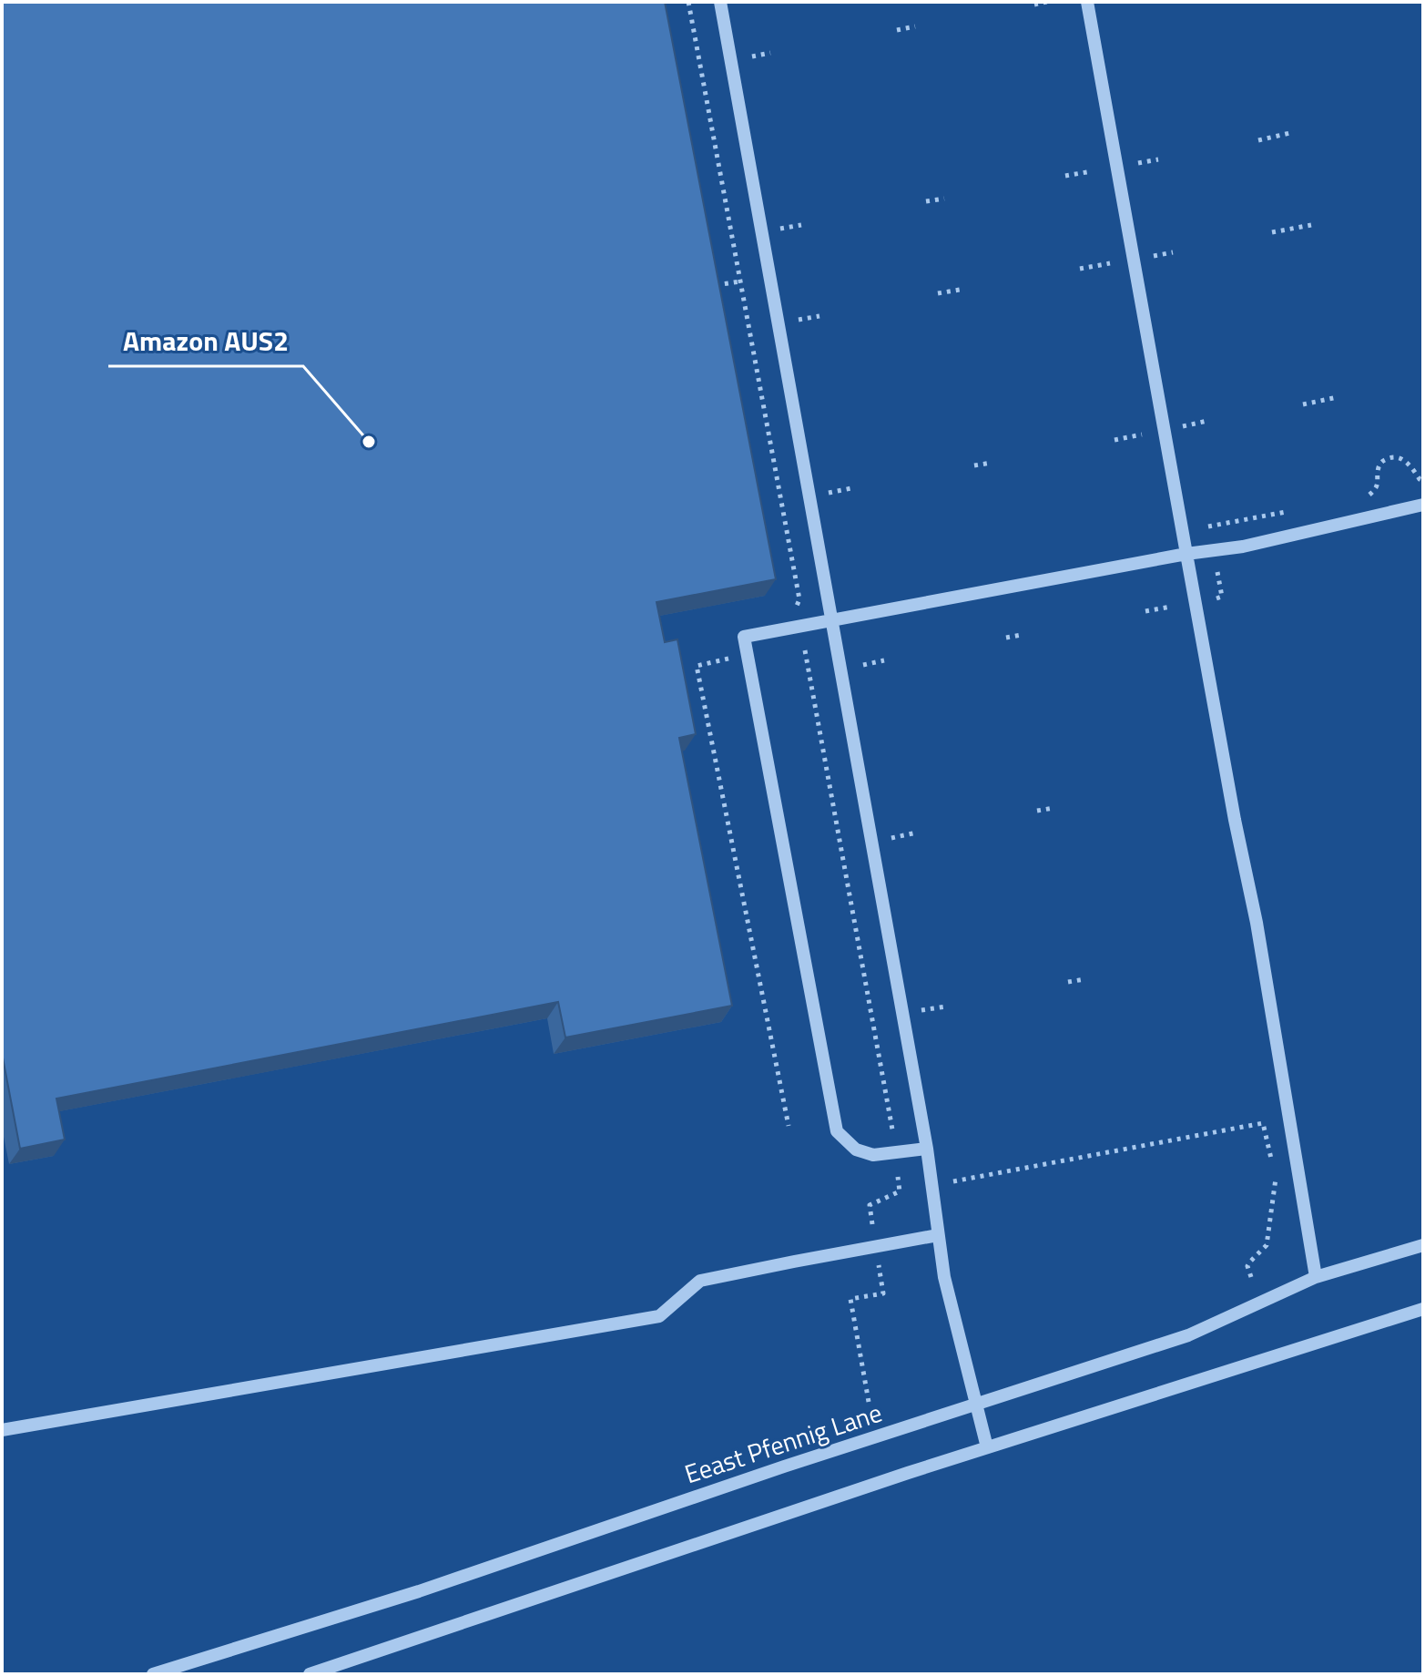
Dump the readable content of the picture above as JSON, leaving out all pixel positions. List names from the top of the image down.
{
  "streets": {
    "lane": ["Eeast Pfennig Lane"]
  },
  "places": ["Amazon AUS2"]
}
